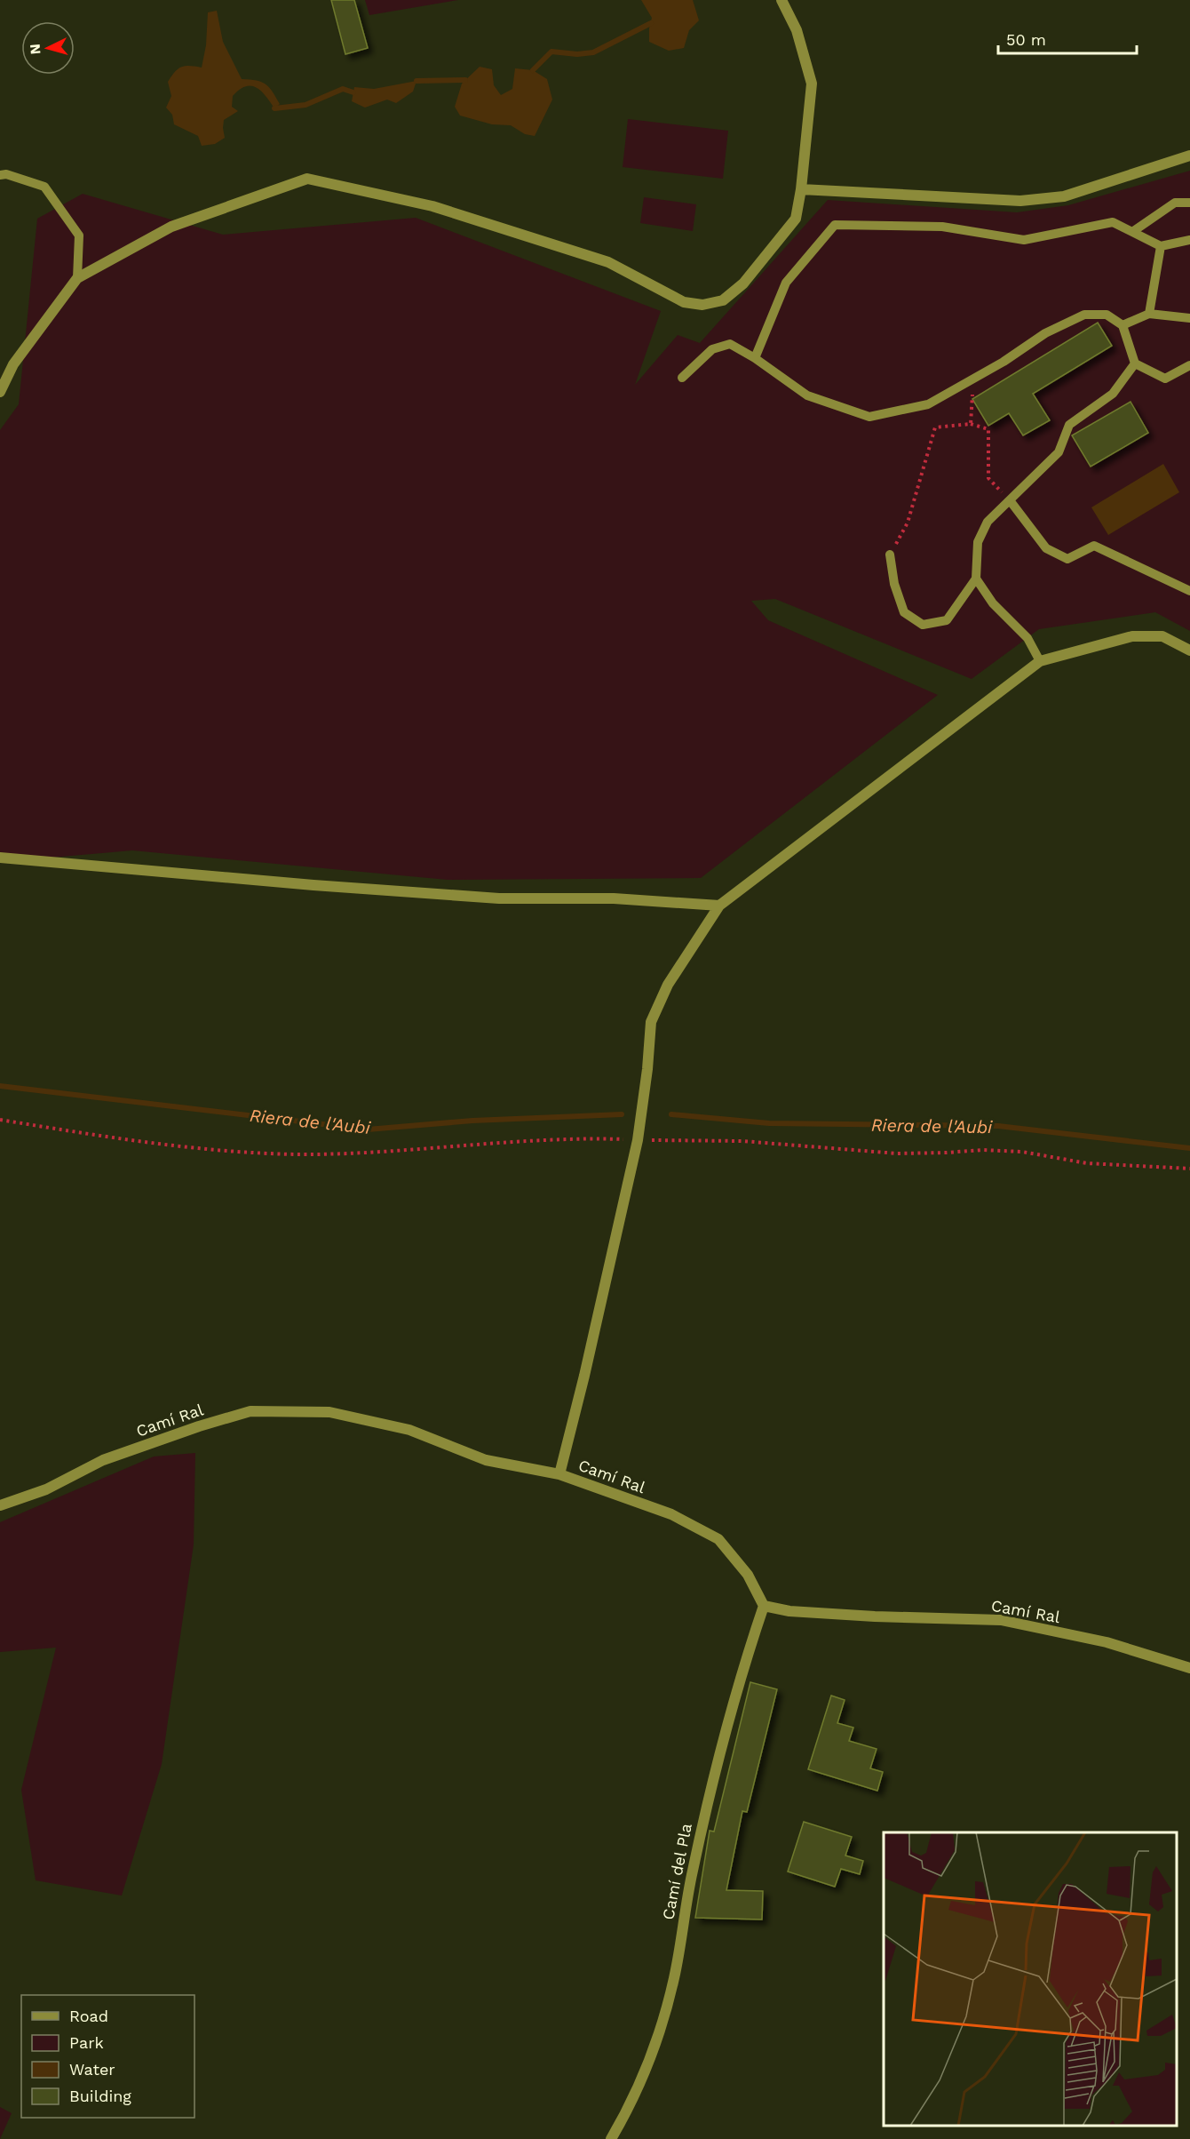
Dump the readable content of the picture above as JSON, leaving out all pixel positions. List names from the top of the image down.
{
  "streets": {
    "street": ["Camí Ral", "Camí del Pla"]
  },
  "crossings": [
    ["Camí Ral", "Camí del Pla"]
  ],
  "water": ["Riera de l'Aubi"],
  "legend": [
    "Road",
    "Park",
    "Water",
    "Building"
  ],
  "scale_bar": "50 m",
  "north": "left"
}
